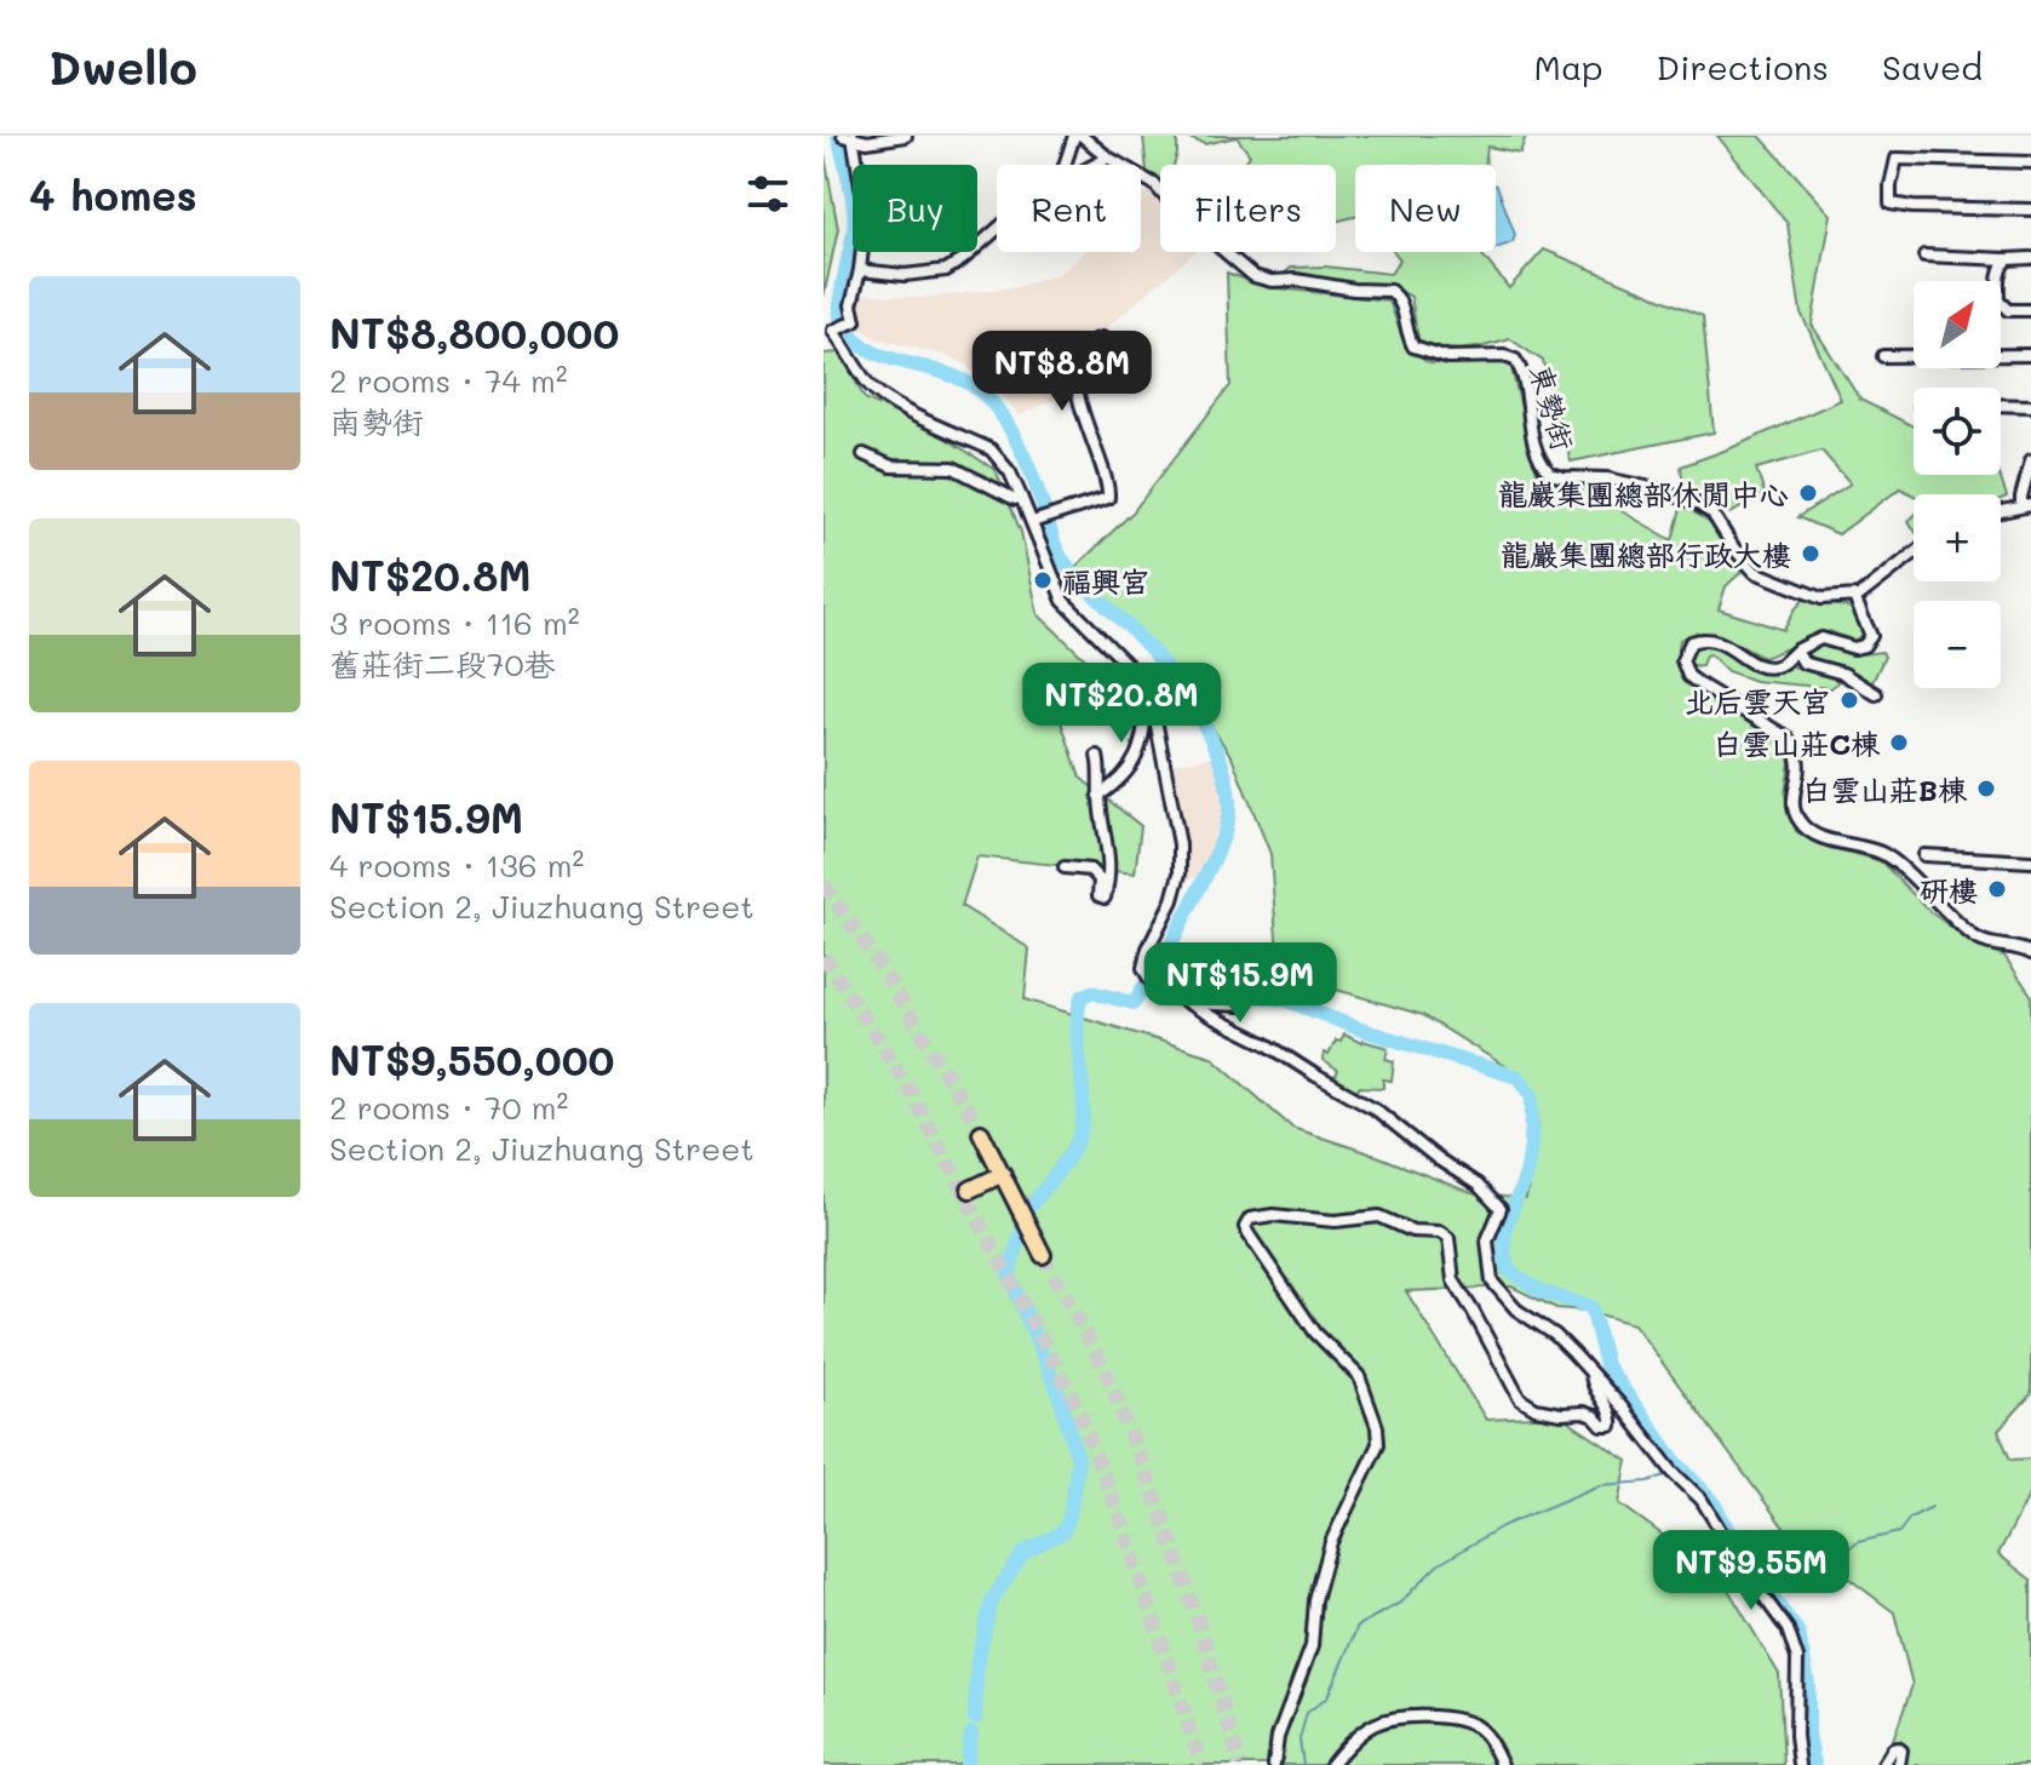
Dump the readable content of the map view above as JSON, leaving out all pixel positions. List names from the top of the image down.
{
  "streets": {
    "street": ["東勢街"]
  },
  "places": [
    "龍巖集團總部休閒中心",
    "龍巖集團總部行政大樓",
    "福興宮",
    "北后雲天宮",
    "白雲山莊C棟",
    "白雲山莊B棟",
    "研樓"
  ],
  "north": "top right",
  "page": {
    "header": "Dwello",
    "nav": ["Map", "Directions", "Saved"],
    "heading": "4 homes",
    "chip": [
      "Buy",
      "Rent",
      "Filters",
      "New"
    ],
    "list": [
      {
        "name": "NT$8,800,000",
        "note": "2 rooms · 74 m² · 南勢街"
      },
      {
        "name": "NT$20.8M",
        "note": "3 rooms · 116 m² · 舊莊街二段70巷"
      },
      {
        "name": "NT$15.9M",
        "note": "4 rooms · 136 m² · Section 2, Jiuzhuang Street"
      },
      {
        "name": "NT$9,550,000",
        "note": "2 rooms · 70 m² · Section 2, Jiuzhuang Street"
      }
    ],
    "map_buttons": ["+", "−"],
    "price": [
      "NT$8.8M",
      "NT$20.8M",
      "NT$15.9M",
      "NT$9.55M"
    ]
  }
}
